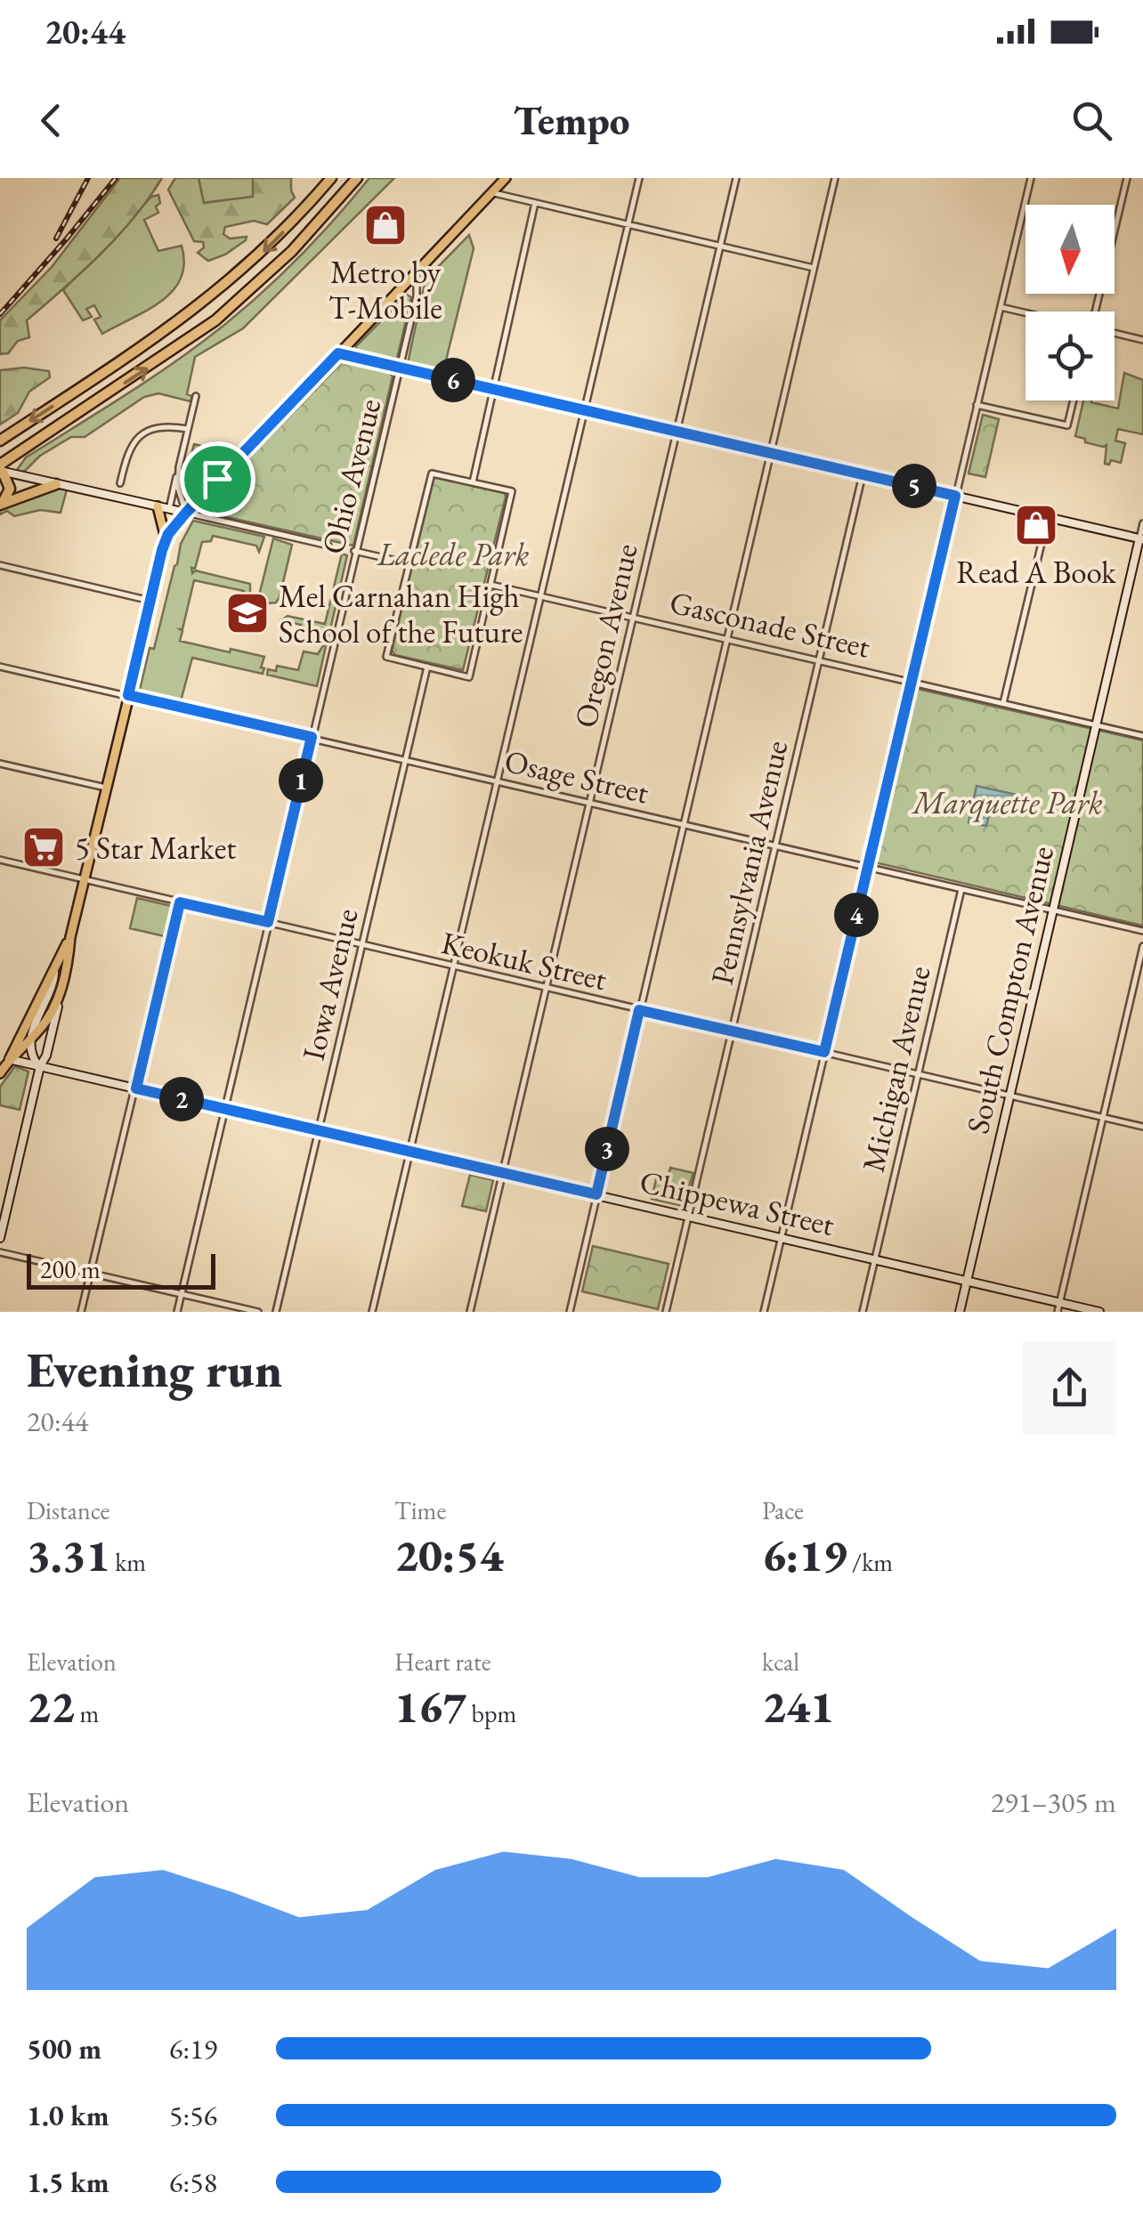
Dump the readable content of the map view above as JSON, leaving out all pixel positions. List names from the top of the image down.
{
  "streets": {
    "street": [
      "Ohio Avenue",
      "Gasconade Street",
      "Oregon Avenue",
      "Osage Street",
      "Pennsylvania Avenue",
      "Keokuk Street",
      "Iowa Avenue",
      "South Compton Avenue",
      "Michigan Avenue",
      "Chippewa Street"
    ]
  },
  "crossings": [
    ["Ohio Avenue", "Osage Street"],
    ["Ohio Avenue", "Keokuk Street"],
    ["Ohio Avenue", "Chippewa Street"],
    ["Gasconade Street", "Oregon Avenue"],
    ["Gasconade Street", "Pennsylvania Avenue"],
    ["Gasconade Street", "South Compton Avenue"],
    ["Oregon Avenue", "Osage Street"],
    ["Oregon Avenue", "Keokuk Street"],
    ["Oregon Avenue", "Chippewa Street"],
    ["Osage Street", "Pennsylvania Avenue"],
    ["Osage Street", "Iowa Avenue"],
    ["Osage Street", "South Compton Avenue"],
    ["Osage Street", "Michigan Avenue"],
    ["Pennsylvania Avenue", "Keokuk Street"],
    ["Pennsylvania Avenue", "Chippewa Street"],
    ["Keokuk Street", "Iowa Avenue"],
    ["Keokuk Street", "South Compton Avenue"],
    ["Keokuk Street", "Michigan Avenue"],
    ["Iowa Avenue", "Chippewa Street"],
    ["South Compton Avenue", "Chippewa Street"],
    ["Michigan Avenue", "Chippewa Street"]
  ],
  "parks": ["Laclede Park", "Marquette Park"],
  "places": {
    "shop": ["Metro by T-Mobile", "Read A Book"],
    "school or university": ["Mel Carnahan High School of the Future"],
    "supermarket": ["5 Star Market"]
  },
  "scale_bar": "200 m",
  "north": "bottom",
  "page": {
    "status": "20:44",
    "header": "Tempo",
    "pins": [
      "6",
      "5",
      "1",
      "4",
      "2",
      "3"
    ],
    "scale": "200 m",
    "heading": ["Evening run", "20:44"],
    "stats": [
      ["Distance", "3.31 km"],
      ["Time", "20:54"],
      ["Pace", "6:19 /km"],
      ["Elevation", "22 m"],
      ["Heart rate", "167 bpm"],
      ["kcal", "241"]
    ],
    "chart": ["Elevation", "291–305 m"],
    "list": [
      {
        "name": "500 m",
        "note": "6:19"
      },
      {
        "name": "1.0 km",
        "note": "5:56"
      },
      {
        "name": "1.5 km",
        "note": "6:58"
      }
    ]
  }
}
